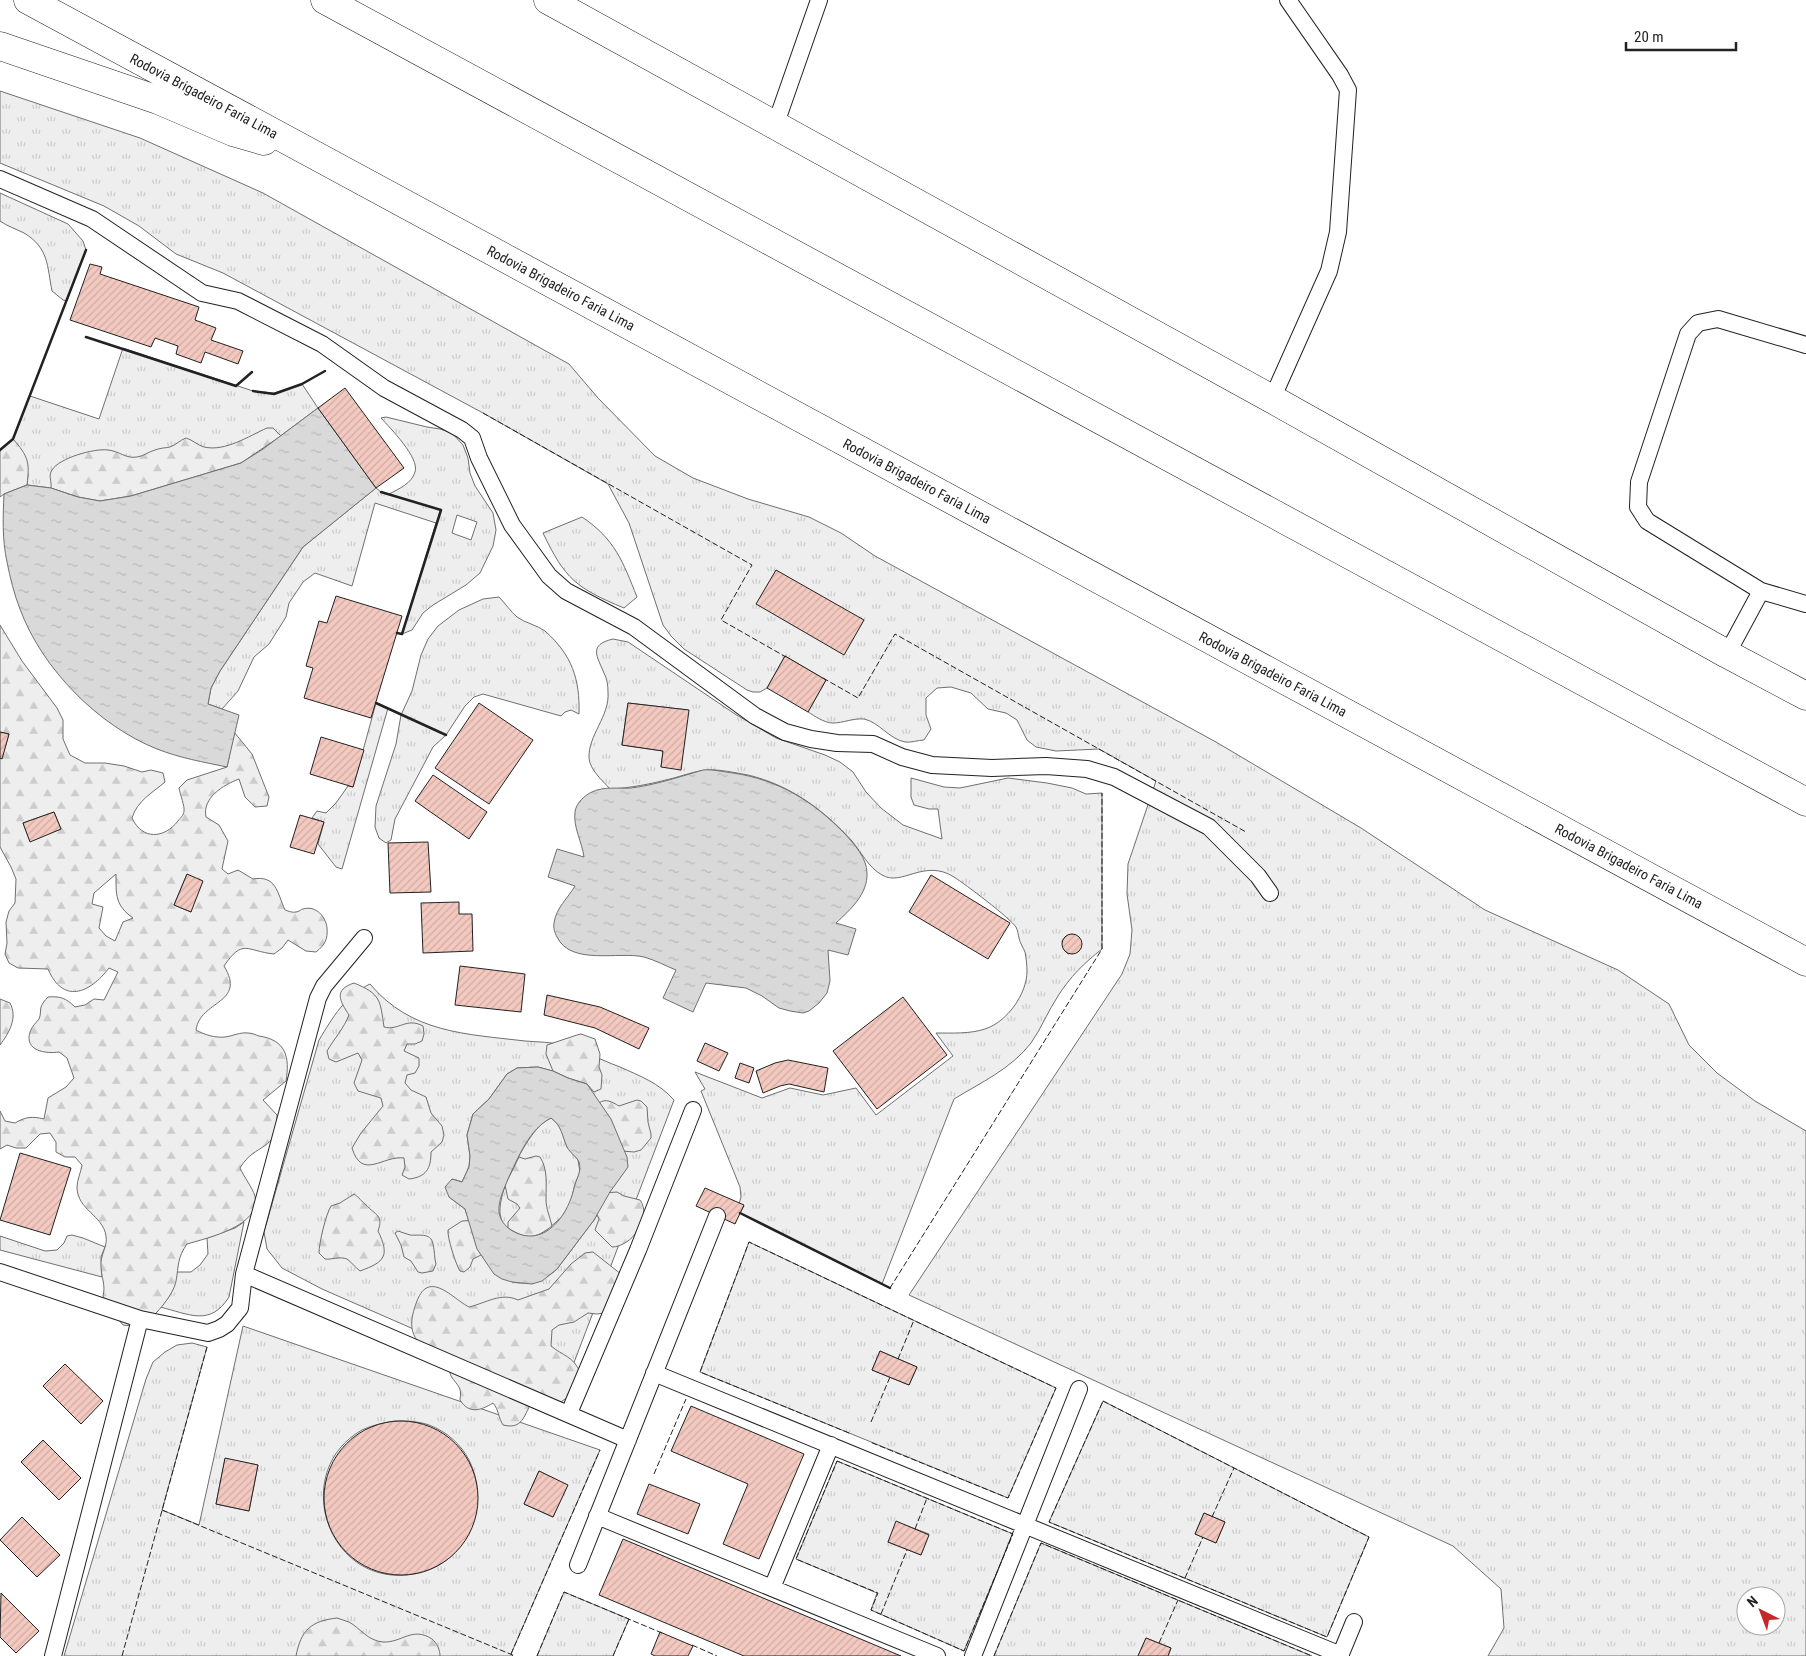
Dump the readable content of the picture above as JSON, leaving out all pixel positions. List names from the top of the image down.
{
  "streets": {
    "main road": ["Rodovia Brigadeiro Faria Lima"]
  },
  "scale_bar": "20 m",
  "north": "top left"
}
